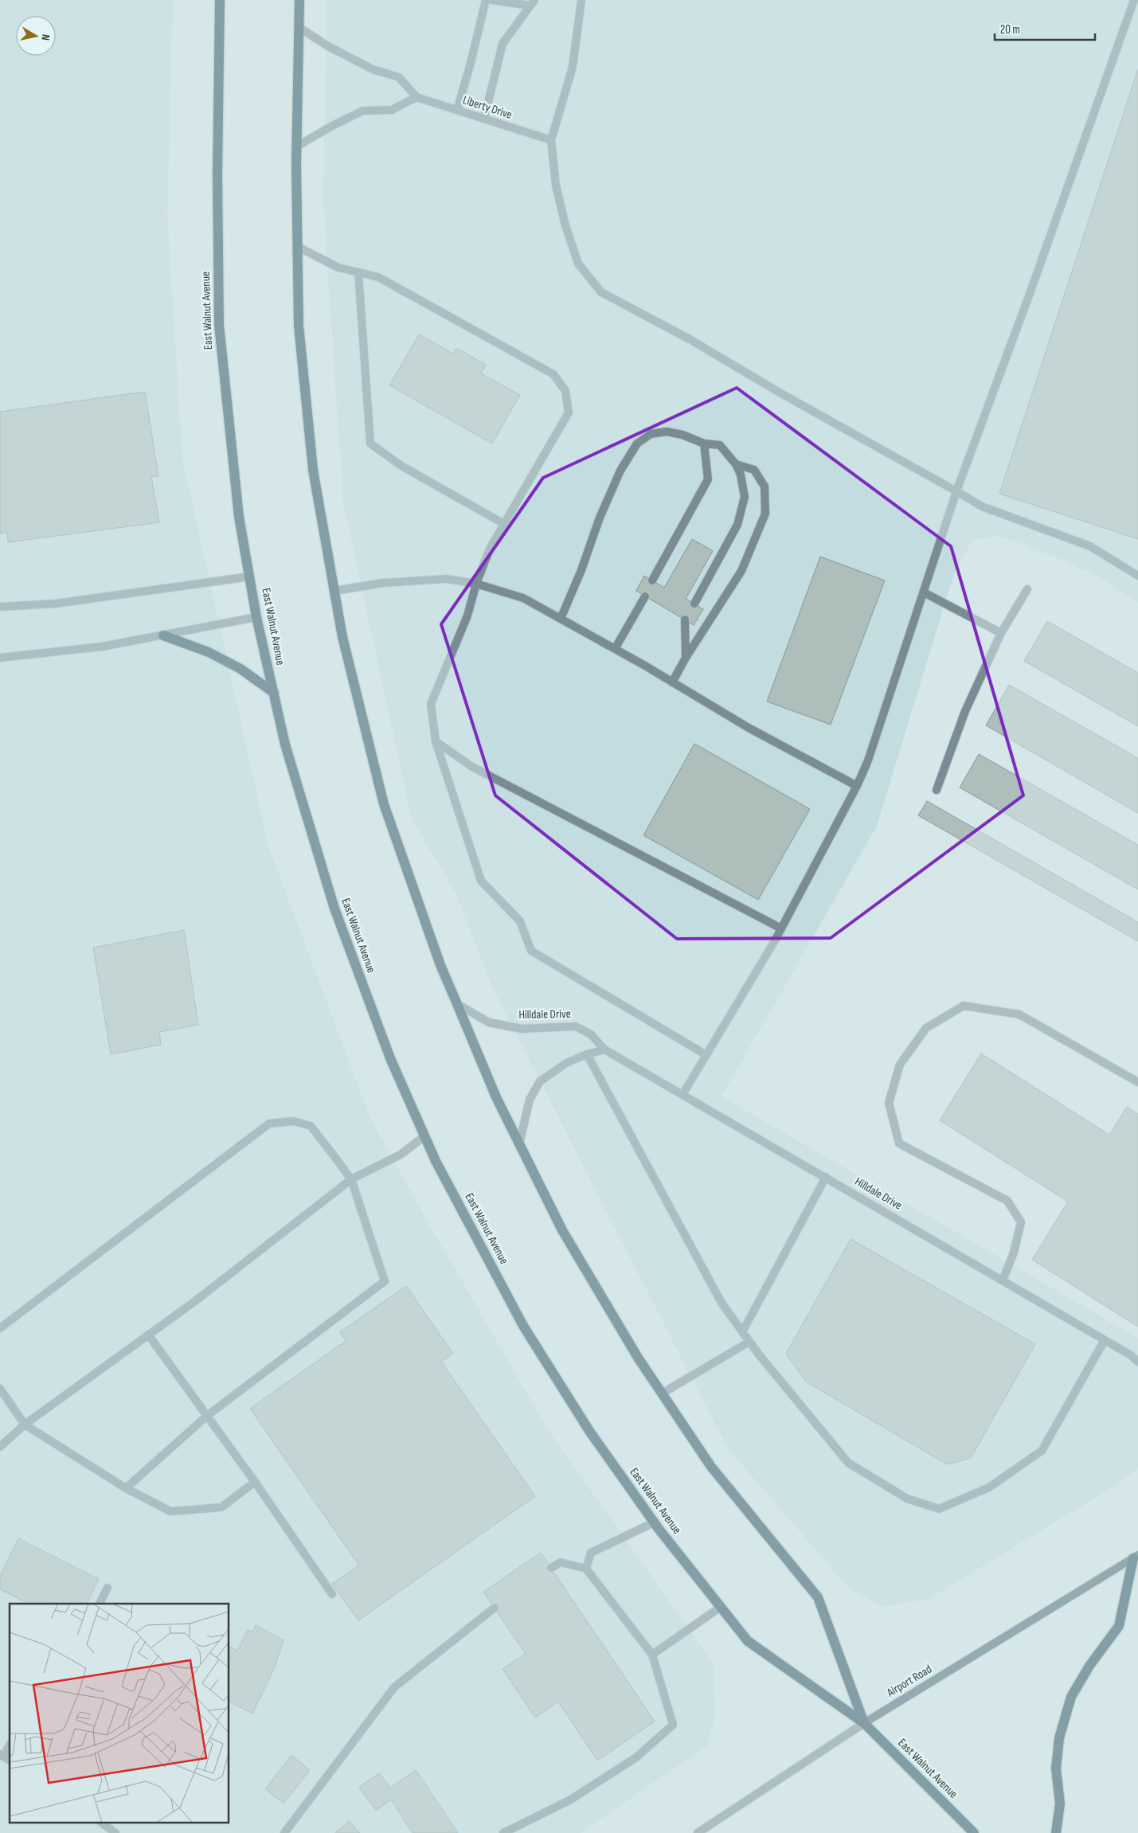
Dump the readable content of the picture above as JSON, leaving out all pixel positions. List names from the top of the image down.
{
  "streets": {
    "main road": ["East Walnut Avenue", "Airport Road"],
    "street": ["Liberty Drive", "Hilldale Drive"]
  },
  "crossings": [
    ["East Walnut Avenue", "Hilldale Drive"],
    ["East Walnut Avenue", "Airport Road"]
  ],
  "scale_bar": "20 m",
  "north": "right"
}
